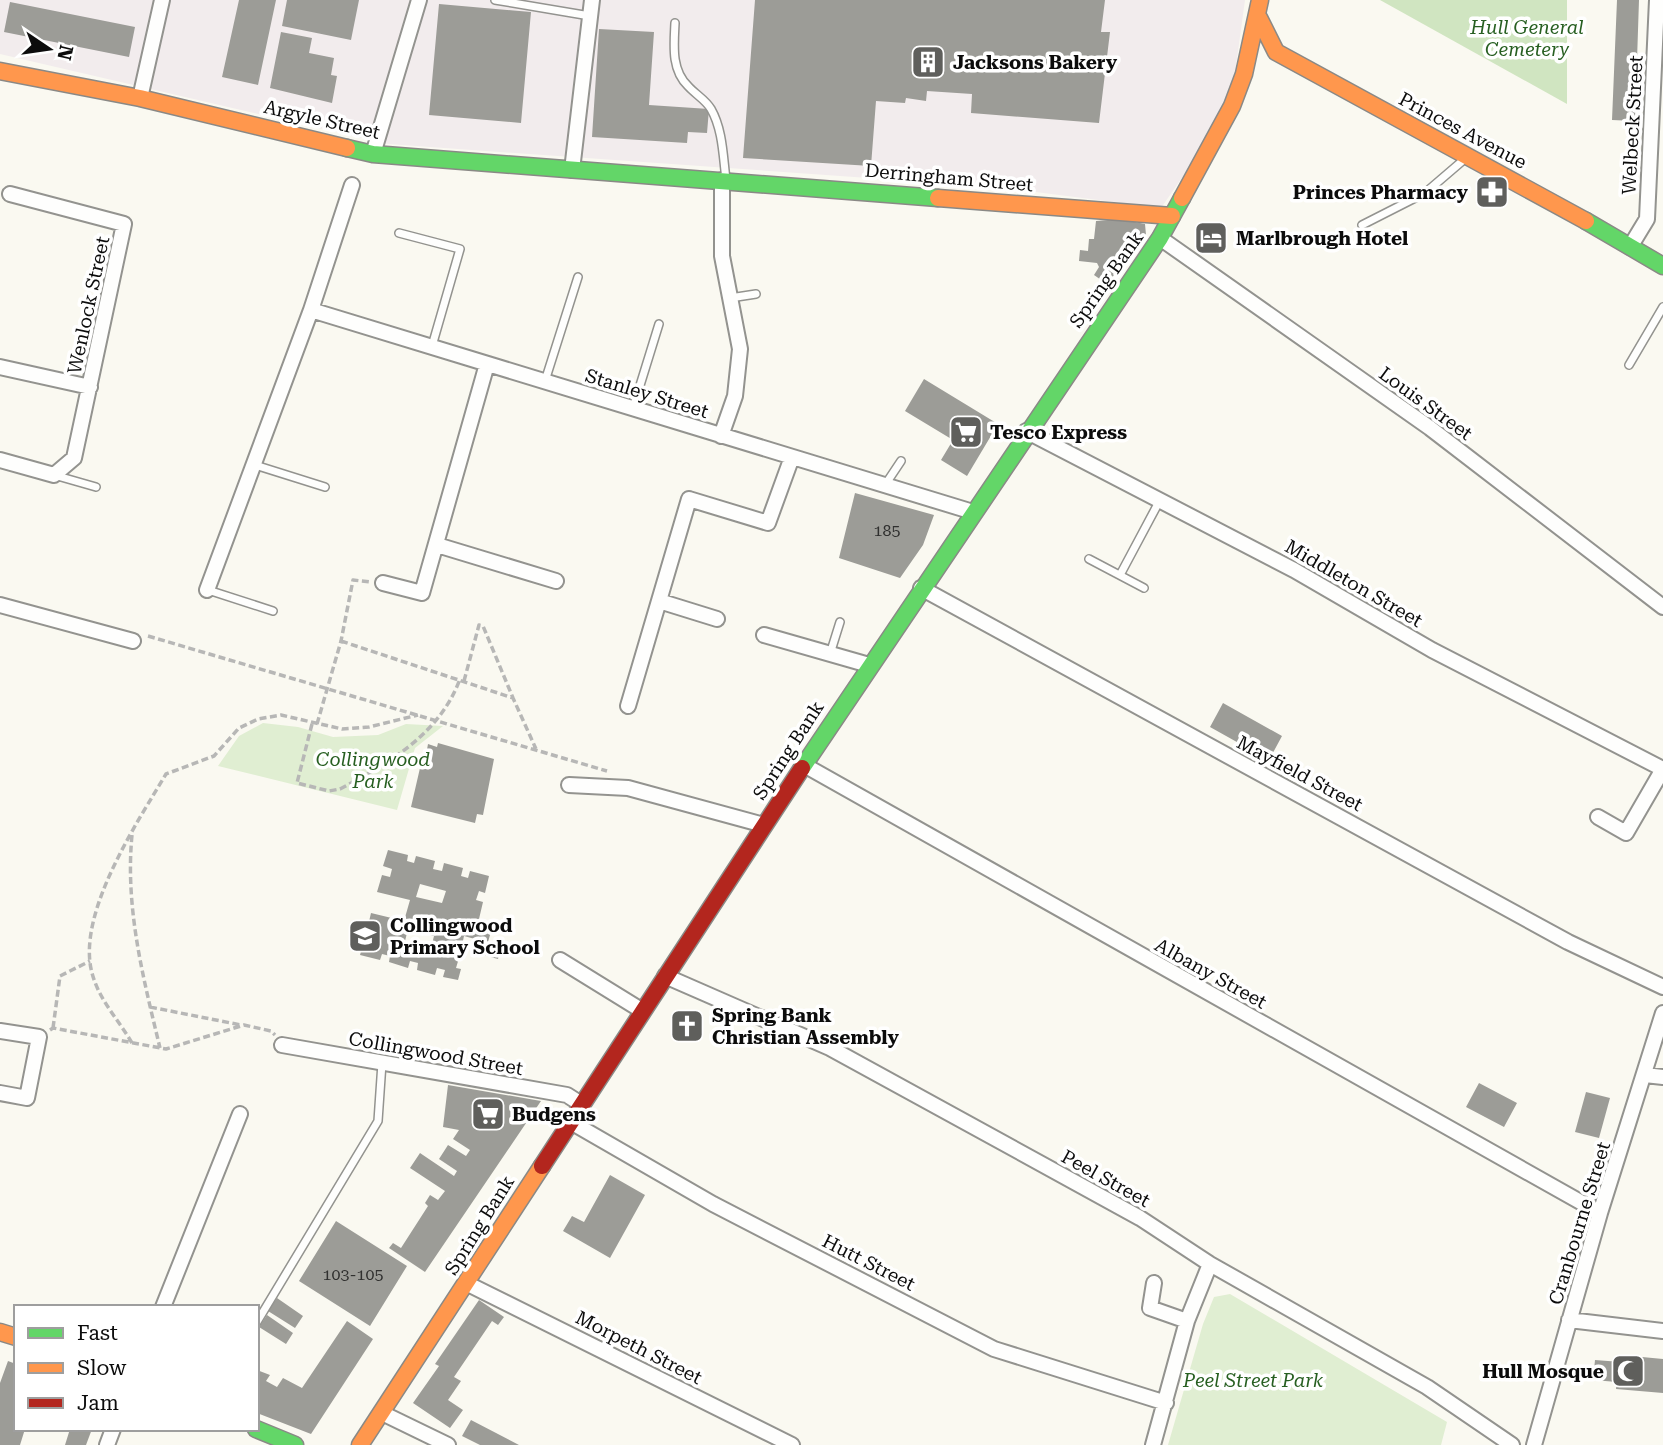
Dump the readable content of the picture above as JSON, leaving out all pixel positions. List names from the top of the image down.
{
  "streets": {
    "street": [
      "Argyle Street",
      "Welbeck Street",
      "Princes Avenue",
      "Derringham Street",
      "Spring Bank",
      "Wenlock Street",
      "Stanley Street",
      "Louis Street",
      "Middleton Street",
      "Mayfield Street",
      "Albany Street",
      "Collingwood Street",
      "Peel Street",
      "Cranbourne Street",
      "Hutt Street",
      "Morpeth Street"
    ]
  },
  "crossings": [
    ["Argyle Street", "Derringham Street"],
    ["Welbeck Street", "Princes Avenue"],
    ["Princes Avenue", "Spring Bank"],
    ["Derringham Street", "Spring Bank"],
    ["Spring Bank", "Stanley Street"],
    ["Spring Bank", "Louis Street"],
    ["Spring Bank", "Middleton Street"],
    ["Spring Bank", "Mayfield Street"],
    ["Spring Bank", "Albany Street"],
    ["Spring Bank", "Collingwood Street"],
    ["Spring Bank", "Peel Street"],
    ["Spring Bank", "Hutt Street"],
    ["Spring Bank", "Morpeth Street"],
    ["Albany Street", "Cranbourne Street"]
  ],
  "parks": ["Hull General Cemetery", "Collingwood Park", "Peel Street Park"],
  "places": {
    "building": ["Jacksons Bakery"],
    "pharmacy": ["Princes Pharmacy"],
    "hotel": ["Marlbrough Hotel"],
    "supermarket": ["Tesco Express", "Budgens"],
    "school or university": ["Collingwood Primary School"],
    "church": ["Spring Bank Christian Assembly"],
    "mosque": ["Hull Mosque"]
  },
  "house_numbers": ["185", "103-105"],
  "legend": ["Fast", "Slow", "Jam"],
  "north": "right"
}
